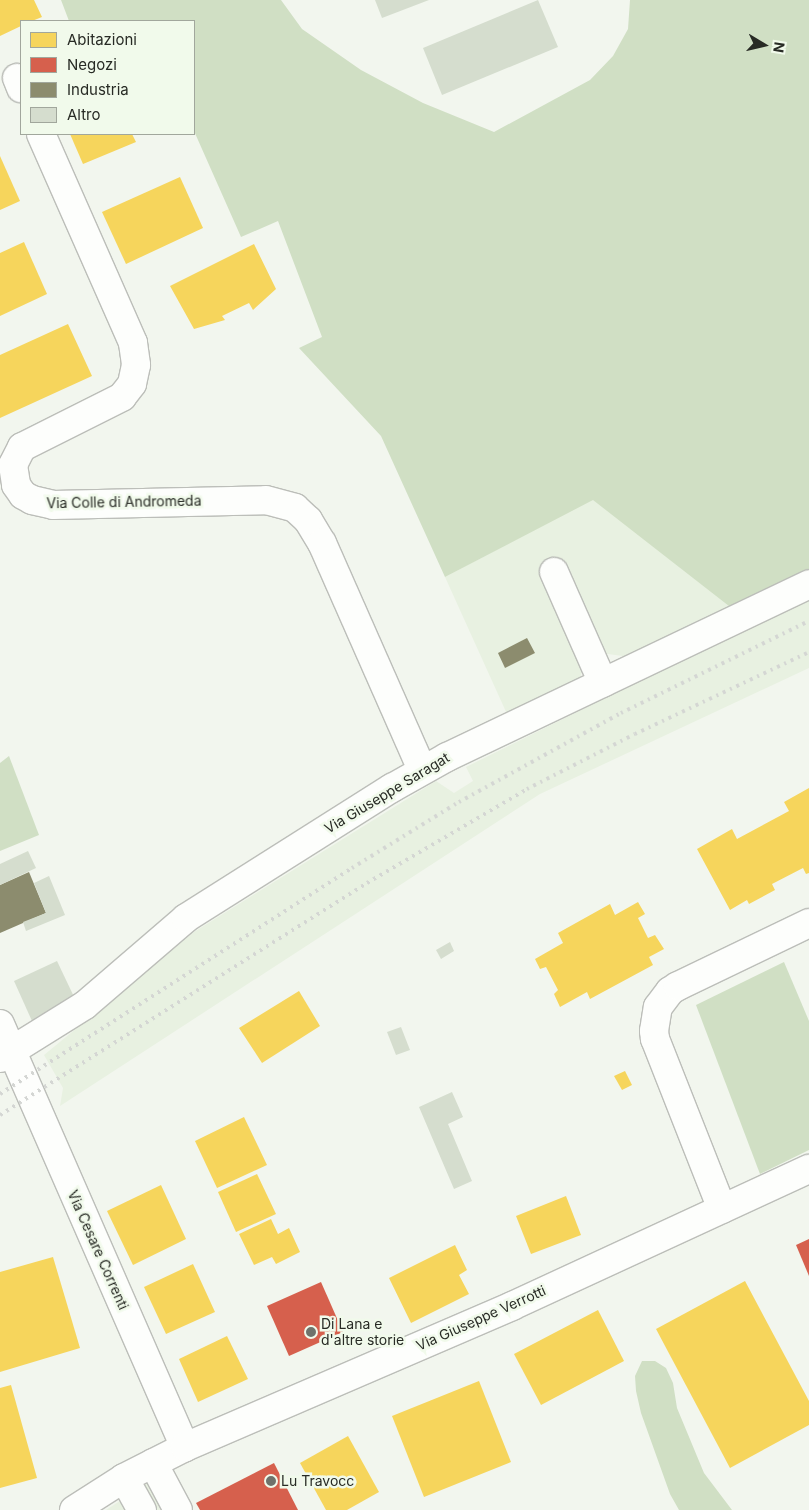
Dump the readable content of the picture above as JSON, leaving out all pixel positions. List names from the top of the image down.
{
  "streets": {
    "street": [
      "Via Colle di Andromeda",
      "Via Giuseppe Saragat",
      "Via Cesare Correnti",
      "Via Giuseppe Verrotti"
    ]
  },
  "crossings": [
    ["Via Colle di Andromeda", "Via Giuseppe Saragat"],
    ["Via Giuseppe Saragat", "Via Cesare Correnti"],
    ["Via Cesare Correnti", "Via Giuseppe Verrotti"]
  ],
  "places": ["Di Lana e d'altre storie", "Lu Travocc"],
  "legend": [
    "Abitazioni",
    "Negozi",
    "Industria",
    "Altro"
  ],
  "north": "right"
}
